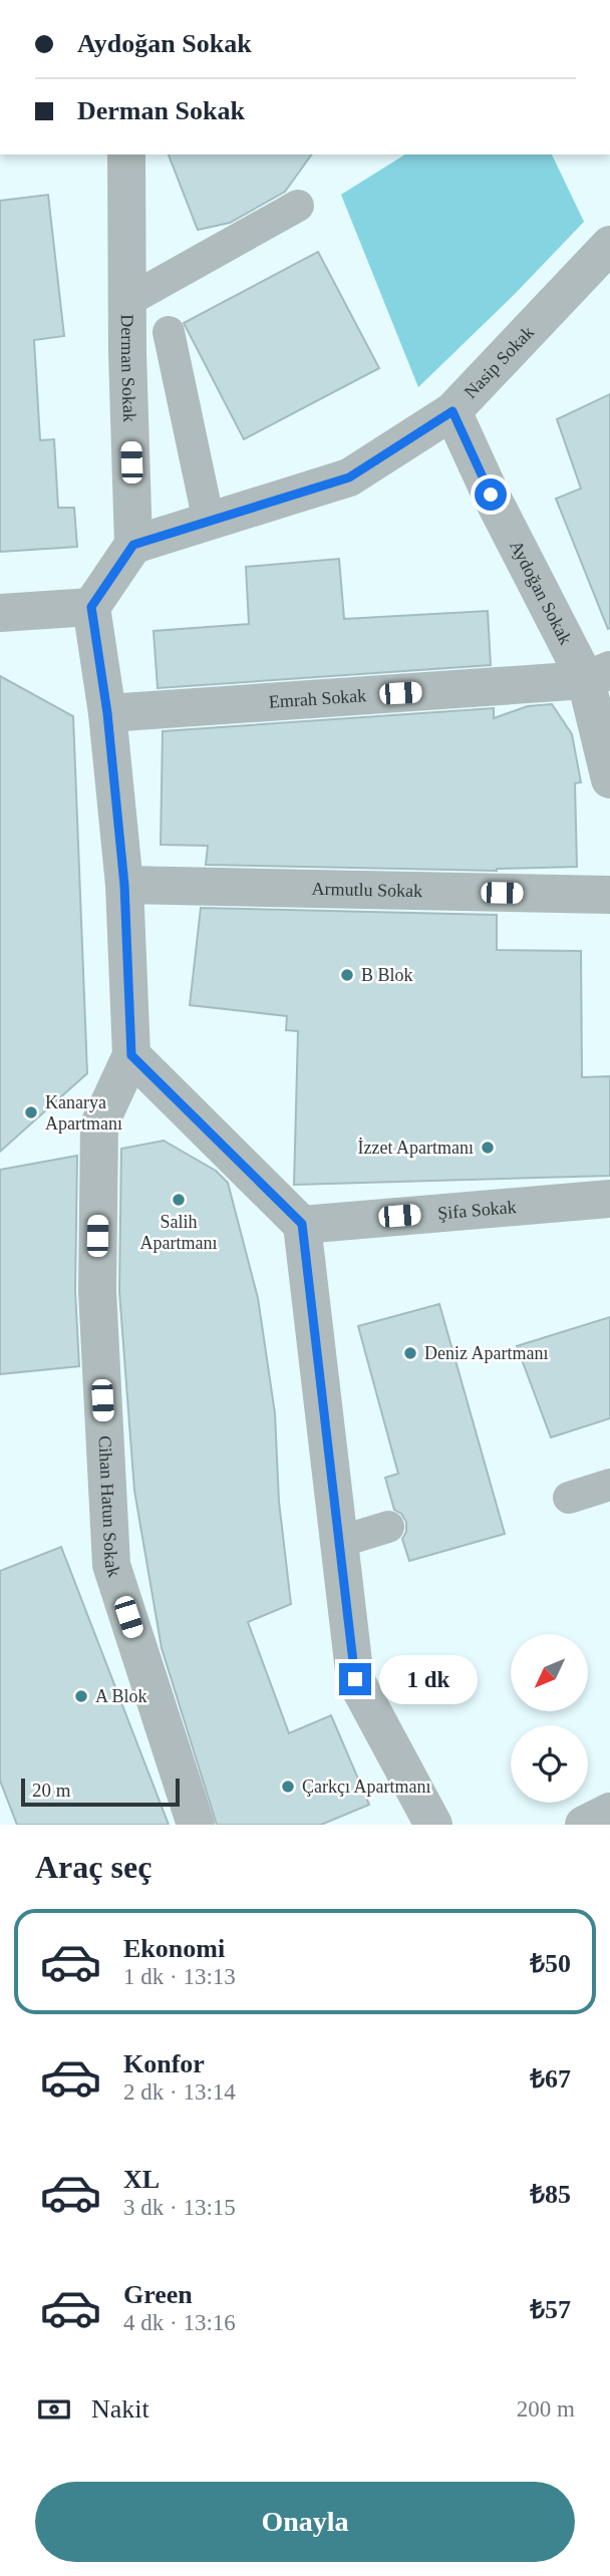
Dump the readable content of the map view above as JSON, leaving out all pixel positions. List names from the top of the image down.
{
  "streets": {
    "street": [
      "Nasip Sokak",
      "Derman Sokak",
      "Aydoğan Sokak",
      "Emrah Sokak",
      "Armutlu Sokak",
      "Şifa Sokak",
      "Cihan Hatun Sokak"
    ]
  },
  "crossings": [
    ["Nasip Sokak", "Derman Sokak"],
    ["Nasip Sokak", "Aydoğan Sokak"],
    ["Aydoğan Sokak", "Emrah Sokak"]
  ],
  "places": [
    "B Blok",
    "Kanarya Apartmanı",
    "İzzet Apartmanı",
    "Salih Apartmanı",
    "Deniz Apartmanı",
    "A Blok",
    "Çarkçı Apartmanı"
  ],
  "scale_bar": "20 m",
  "north": "bottom left",
  "page": {
    "banner": ["Aydoğan Sokak", "Derman Sokak"],
    "bubble": "1 dk",
    "scale": "20 m",
    "heading": "Araç seç",
    "list": [
      {
        "name": "Ekonomi",
        "note": "1 dk · 13:13",
        "value": "₺50"
      },
      {
        "name": "Konfor",
        "note": "2 dk · 13:14",
        "value": "₺67"
      },
      {
        "name": "XL",
        "note": "3 dk · 13:15",
        "value": "₺85"
      },
      {
        "name": "Green",
        "note": "4 dk · 13:16",
        "value": "₺57"
      }
    ],
    "pay": ["Nakit", "200 m"],
    "buttons": "Onayla"
  }
}
